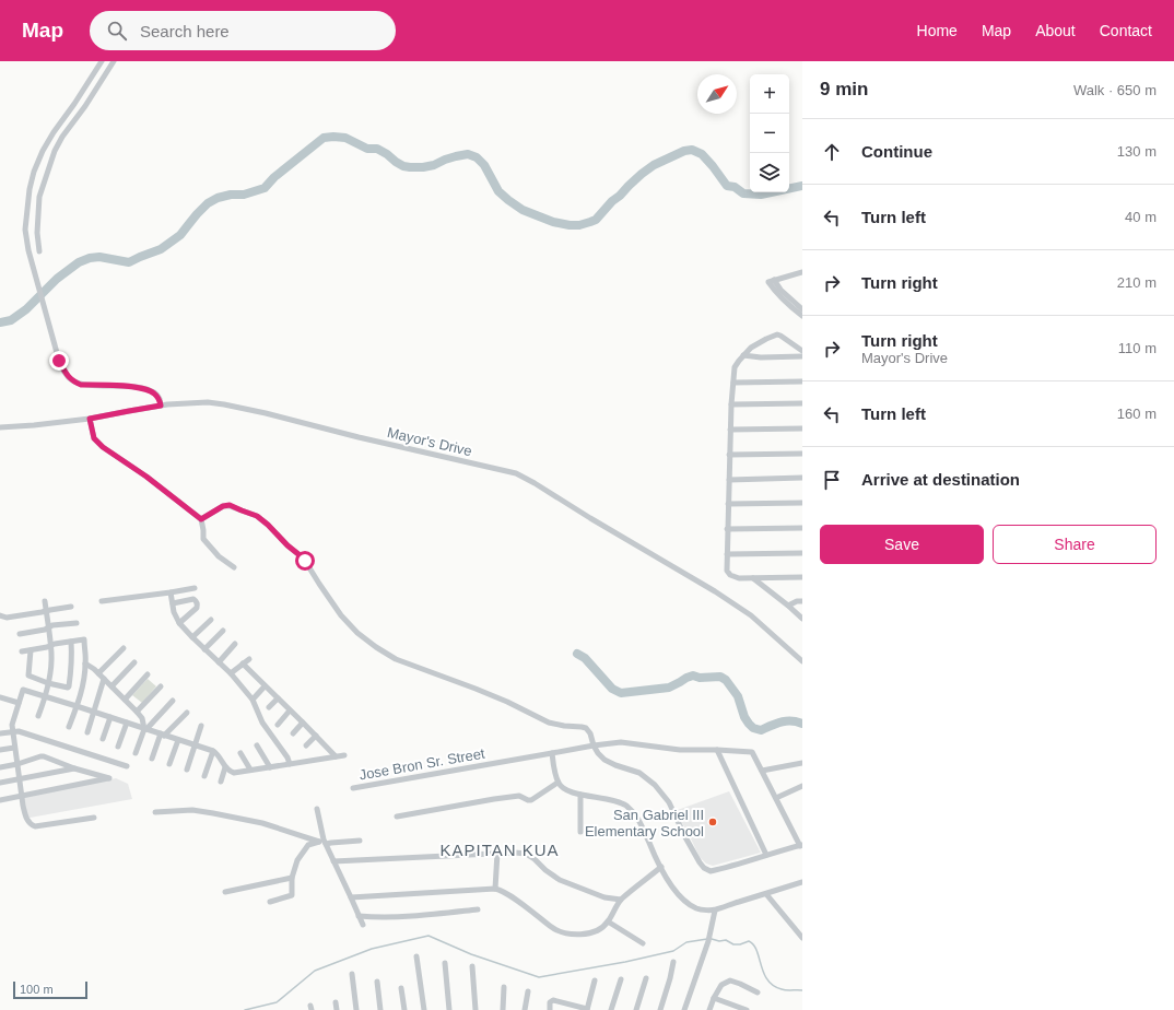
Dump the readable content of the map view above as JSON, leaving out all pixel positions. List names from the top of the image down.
{
  "streets": {
    "street": ["Mayor's Drive", "Jose Bron Sr. Street"]
  },
  "districts": ["KAPITAN KUA"],
  "places": ["San Gabriel III Elementary School"],
  "scale_bar": "100 m",
  "north": "top right",
  "page": {
    "header": "Map",
    "search": "Search here",
    "nav": [
      "Home",
      "Map",
      "About",
      "Contact"
    ],
    "heading": ["9 min", "Walk · 650 m"],
    "map_buttons": ["+", "−"],
    "list": [
      ["Continue", "130 m"],
      ["Turn left", "40 m"],
      ["Turn right", "210 m"],
      ["Turn right", "Mayor's Drive", "110 m"],
      ["Turn left", "160 m"],
      "Arrive at destination"
    ],
    "buttons": ["Save", "Share"],
    "scale": "100 m"
  }
}
